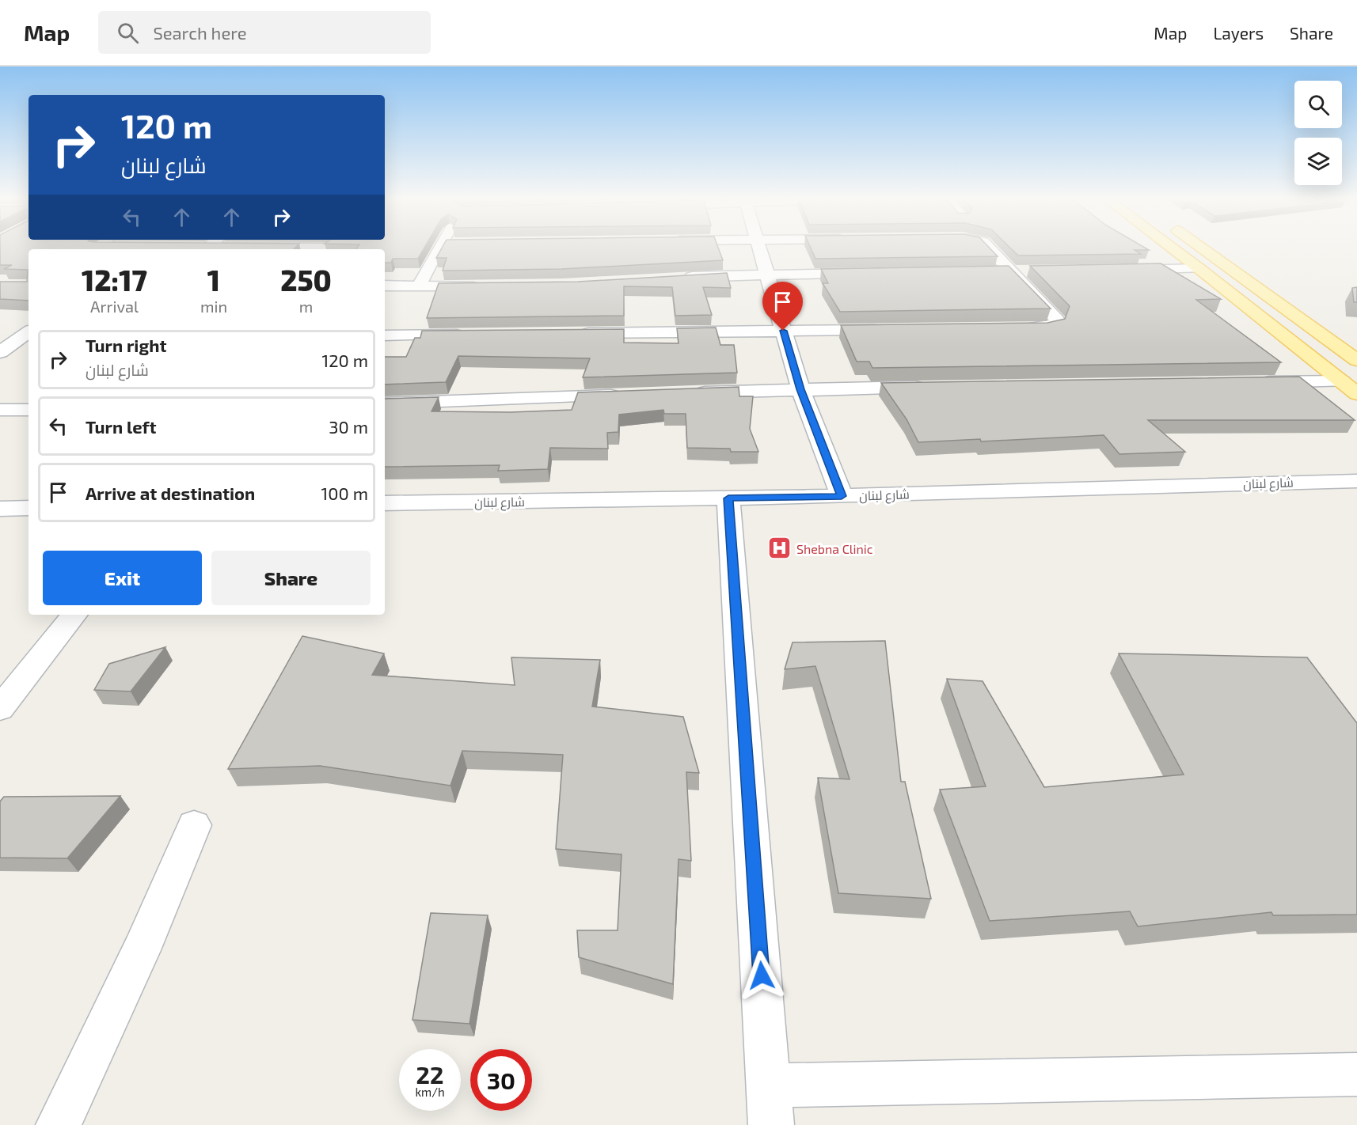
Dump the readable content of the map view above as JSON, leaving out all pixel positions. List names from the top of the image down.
{
  "streets": {
    "street": ["شارع لبنان"]
  },
  "places": {
    "hospital": ["Shebna Clinic"]
  },
  "page": {
    "header": "Map",
    "search": "Search here",
    "nav": ["Map", "Layers", "Share"],
    "turn": ["120 m", "شارع لبنان"],
    "eta": [
      "12:17",
      "Arrival",
      "1",
      "min",
      "250",
      "m"
    ],
    "list": [
      {
        "name": "Turn right",
        "note": "شارع لبنان",
        "value": "120 m"
      },
      {
        "name": "Turn left",
        "value": "30 m"
      },
      {
        "name": "Arrive at destination",
        "value": "100 m"
      }
    ],
    "buttons": ["Exit", "Share"],
    "speed": "22 km/h",
    "limit": "30"
  }
}
